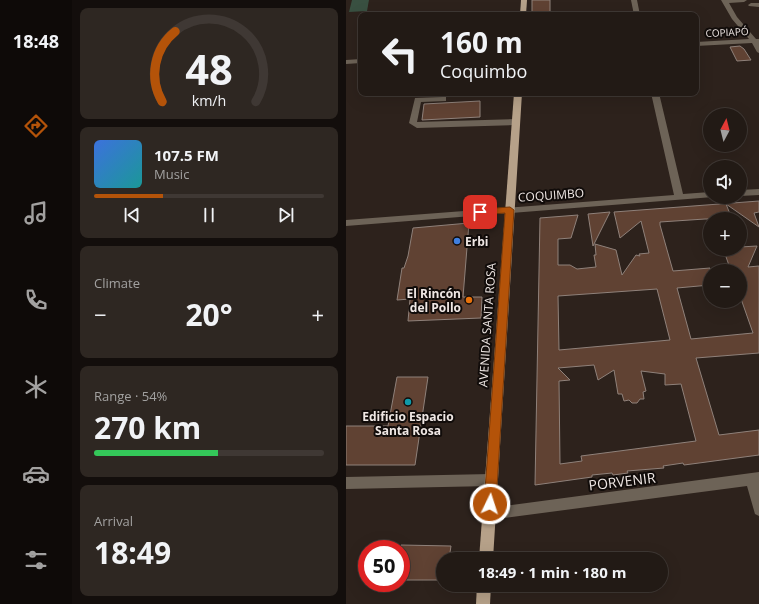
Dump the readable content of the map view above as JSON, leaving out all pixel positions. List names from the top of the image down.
{
  "streets": {
    "main road": ["AVENIDA SANTA ROSA"],
    "street": ["COPIAPÓ", "COQUIMBO", "PORVENIR"]
  },
  "crossings": [
    ["COQUIMBO", "AVENIDA SANTA ROSA"],
    ["AVENIDA SANTA ROSA", "PORVENIR"]
  ],
  "places": ["Erbi", "El Rincón del Pollo", "Edificio Espacio Santa Rosa"],
  "north": "top",
  "page": {
    "tabs": "18:48",
    "turn": ["160 m", "Coquimbo"],
    "map_buttons": ["+", "−"],
    "song": ["107.5 FM", "Music"],
    "tile": [
      "Climate",
      ["Range · 54%", "270 km"],
      ["Arrival", "18:49"]
    ],
    "heat": ["−", "20°", "+"],
    "limit": "50",
    "trip": "18:49 · 1 min · 180 m",
    "gauge": ["48", "km/h"]
  }
}
